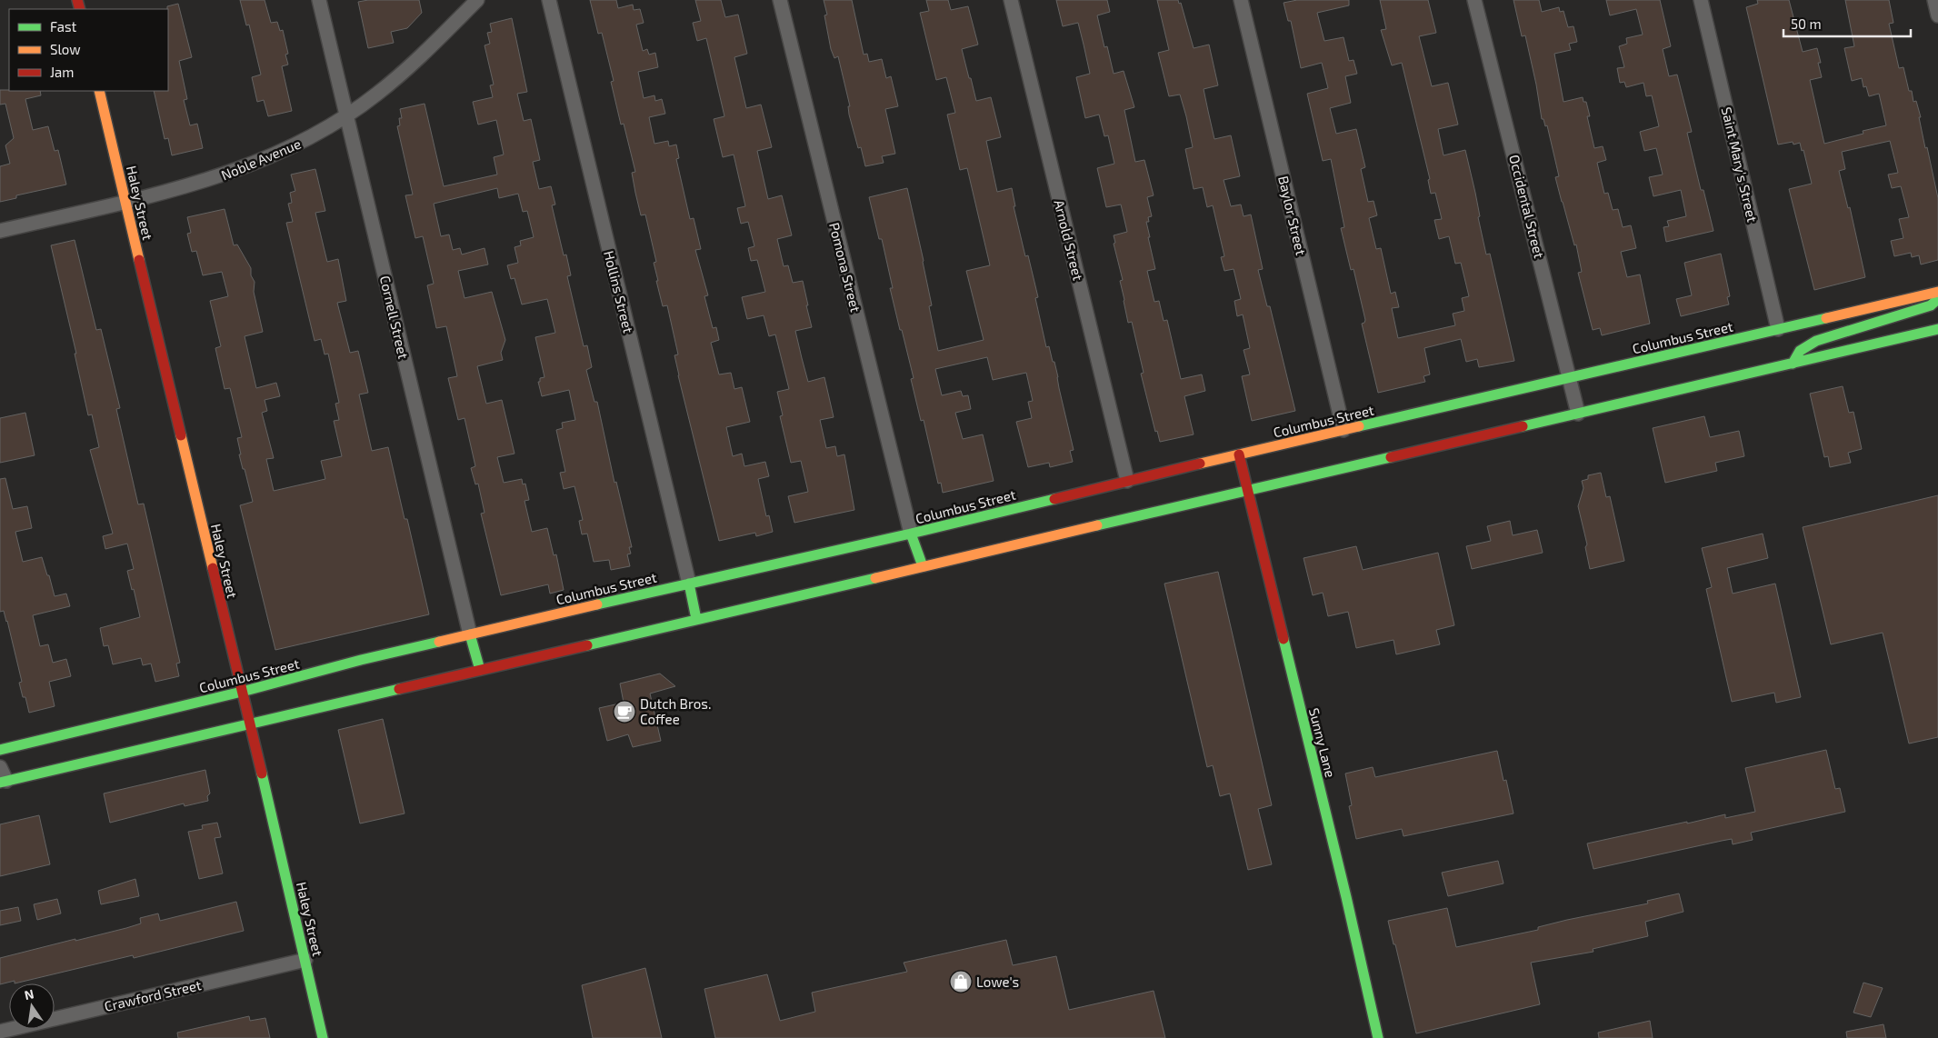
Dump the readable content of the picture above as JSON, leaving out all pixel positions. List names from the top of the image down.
{
  "streets": {
    "main road": ["Haley Street", "Columbus Street", "Sunny Lane"],
    "street": [
      "Noble Avenue",
      "Saint Mary's Street",
      "Occidental Street",
      "Baylor Street",
      "Arnold Street",
      "Pomona Street",
      "Hollins Street",
      "Cornell Street",
      "Crawford Street"
    ]
  },
  "crossings": [
    ["Noble Avenue", "Haley Street"],
    ["Noble Avenue", "Cornell Street"],
    ["Saint Mary's Street", "Columbus Street"],
    ["Haley Street", "Columbus Street"],
    ["Haley Street", "Crawford Street"],
    ["Occidental Street", "Columbus Street"],
    ["Baylor Street", "Columbus Street"],
    ["Arnold Street", "Columbus Street"],
    ["Pomona Street", "Columbus Street"],
    ["Hollins Street", "Columbus Street"],
    ["Cornell Street", "Columbus Street"],
    ["Columbus Street", "Sunny Lane"]
  ],
  "places": {
    "cafe": ["Dutch Bros. Coffee"],
    "shop": ["Lowe's"]
  },
  "legend": ["Fast", "Slow", "Jam"],
  "scale_bar": "50 m",
  "north": "top"
}
